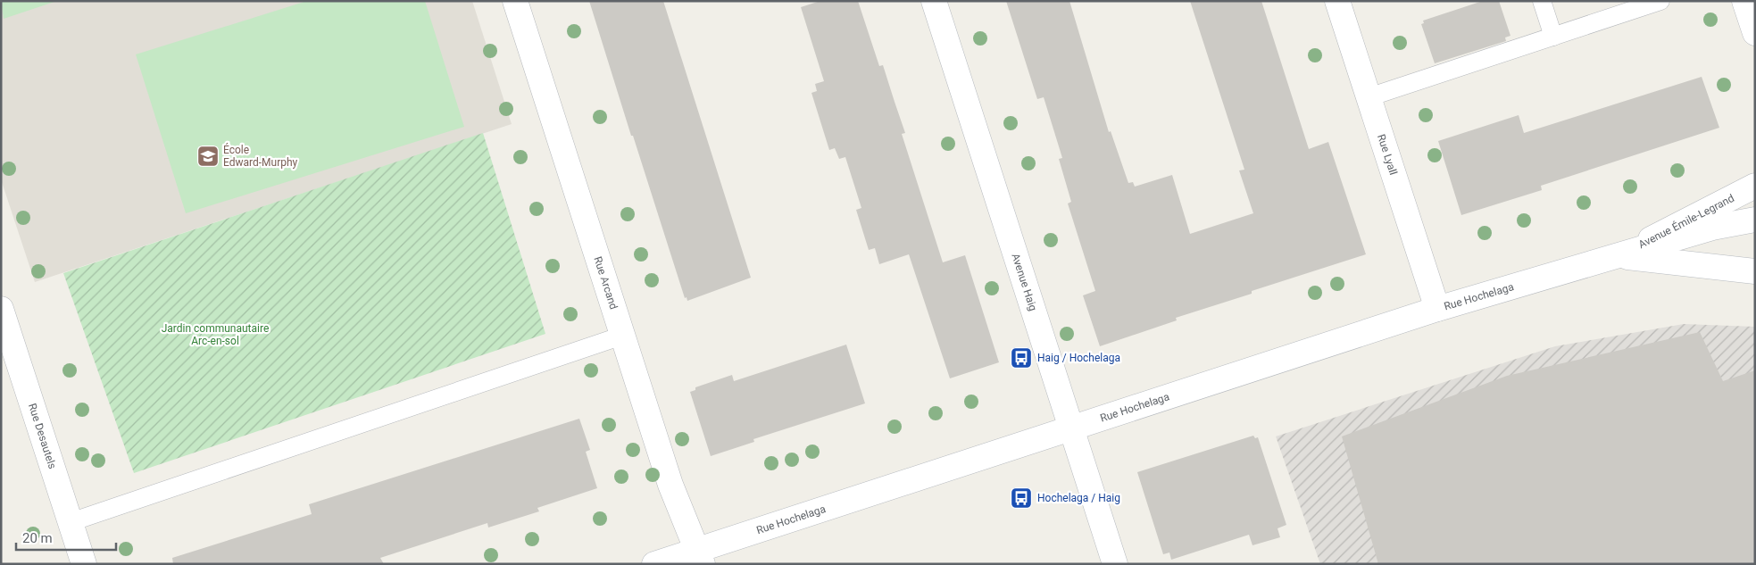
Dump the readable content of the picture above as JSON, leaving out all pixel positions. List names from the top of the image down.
{
  "streets": {
    "street": [
      "Rue Lyall",
      "Avenue Émile-Legrand",
      "Avenue Haig",
      "Rue Arcand",
      "Rue Hochelaga",
      "Rue Desautels"
    ]
  },
  "crossings": [
    ["Rue Lyall", "Rue Hochelaga"],
    ["Avenue Émile-Legrand", "Rue Hochelaga"],
    ["Avenue Haig", "Rue Hochelaga"],
    ["Rue Arcand", "Rue Hochelaga"]
  ],
  "parks": ["Jardin communautaire Arc-en-sol"],
  "places": {
    "school or university": ["École Edward-Murphy"],
    "bus stop": ["Haig / Hochelaga", "Hochelaga / Haig"]
  },
  "scale_bar": "20 m"
}
